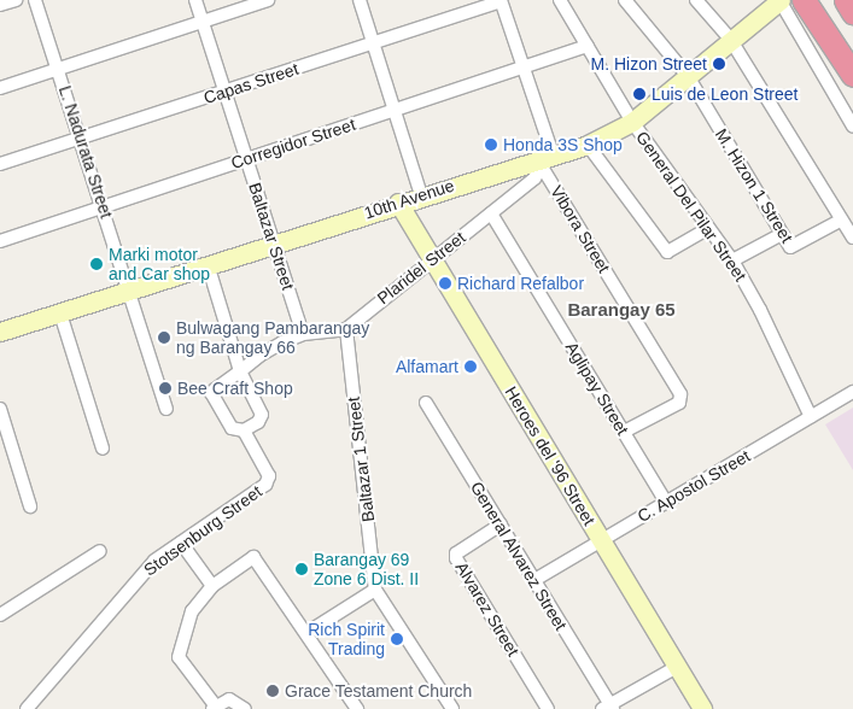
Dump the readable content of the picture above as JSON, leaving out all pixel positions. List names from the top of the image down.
{
  "streets": {
    "main road": ["10th Avenue", "Heroes del '96 Street"],
    "street": [
      "Capas Street",
      "Corregidor Street",
      "L. Nadurata Street",
      "M. Hizon 1 Street",
      "General Del Pilar Street",
      "Vibora Street",
      "Baltazar Street",
      "Plaridel Street",
      "Aglipay Street",
      "Baltazar 1 Street",
      "C. Apostol Street",
      "Stotsenburg Street",
      "General Alvarez Street",
      "Alvarez Street"
    ]
  },
  "crossings": [
    ["Capas Street", "L. Nadurata Street"],
    ["Capas Street", "Baltazar Street"],
    ["Corregidor Street", "L. Nadurata Street"],
    ["Corregidor Street", "General Del Pilar Street"],
    ["Corregidor Street", "Baltazar Street"],
    ["L. Nadurata Street", "10th Avenue"],
    ["M. Hizon 1 Street", "10th Avenue"],
    ["10th Avenue", "General Del Pilar Street"],
    ["10th Avenue", "Vibora Street"],
    ["10th Avenue", "Baltazar Street"],
    ["10th Avenue", "Plaridel Street"],
    ["10th Avenue", "Heroes del '96 Street"],
    ["General Del Pilar Street", "C. Apostol Street"],
    ["Vibora Street", "Plaridel Street"],
    ["Vibora Street", "Aglipay Street"],
    ["Plaridel Street", "Aglipay Street"],
    ["Plaridel Street", "Heroes del '96 Street"],
    ["Plaridel Street", "Baltazar 1 Street"],
    ["Aglipay Street", "C. Apostol Street"],
    ["Heroes del '96 Street", "C. Apostol Street"],
    ["C. Apostol Street", "General Alvarez Street"],
    ["General Alvarez Street", "Alvarez Street"]
  ],
  "districts": ["Barangay 65"],
  "places": [
    "M. Hizon Street",
    "Luis de Leon Street",
    "Honda 3S Shop",
    "Marki motor and Car shop",
    "Richard Refalbor",
    "Bulwagang Pambarangay ng Barangay 66",
    "Alfamart",
    "Bee Craft Shop",
    "Barangay 69 Zone 6 Dist. II",
    "Rich Spirit Trading",
    "Grace Testament Church"
  ]
}
